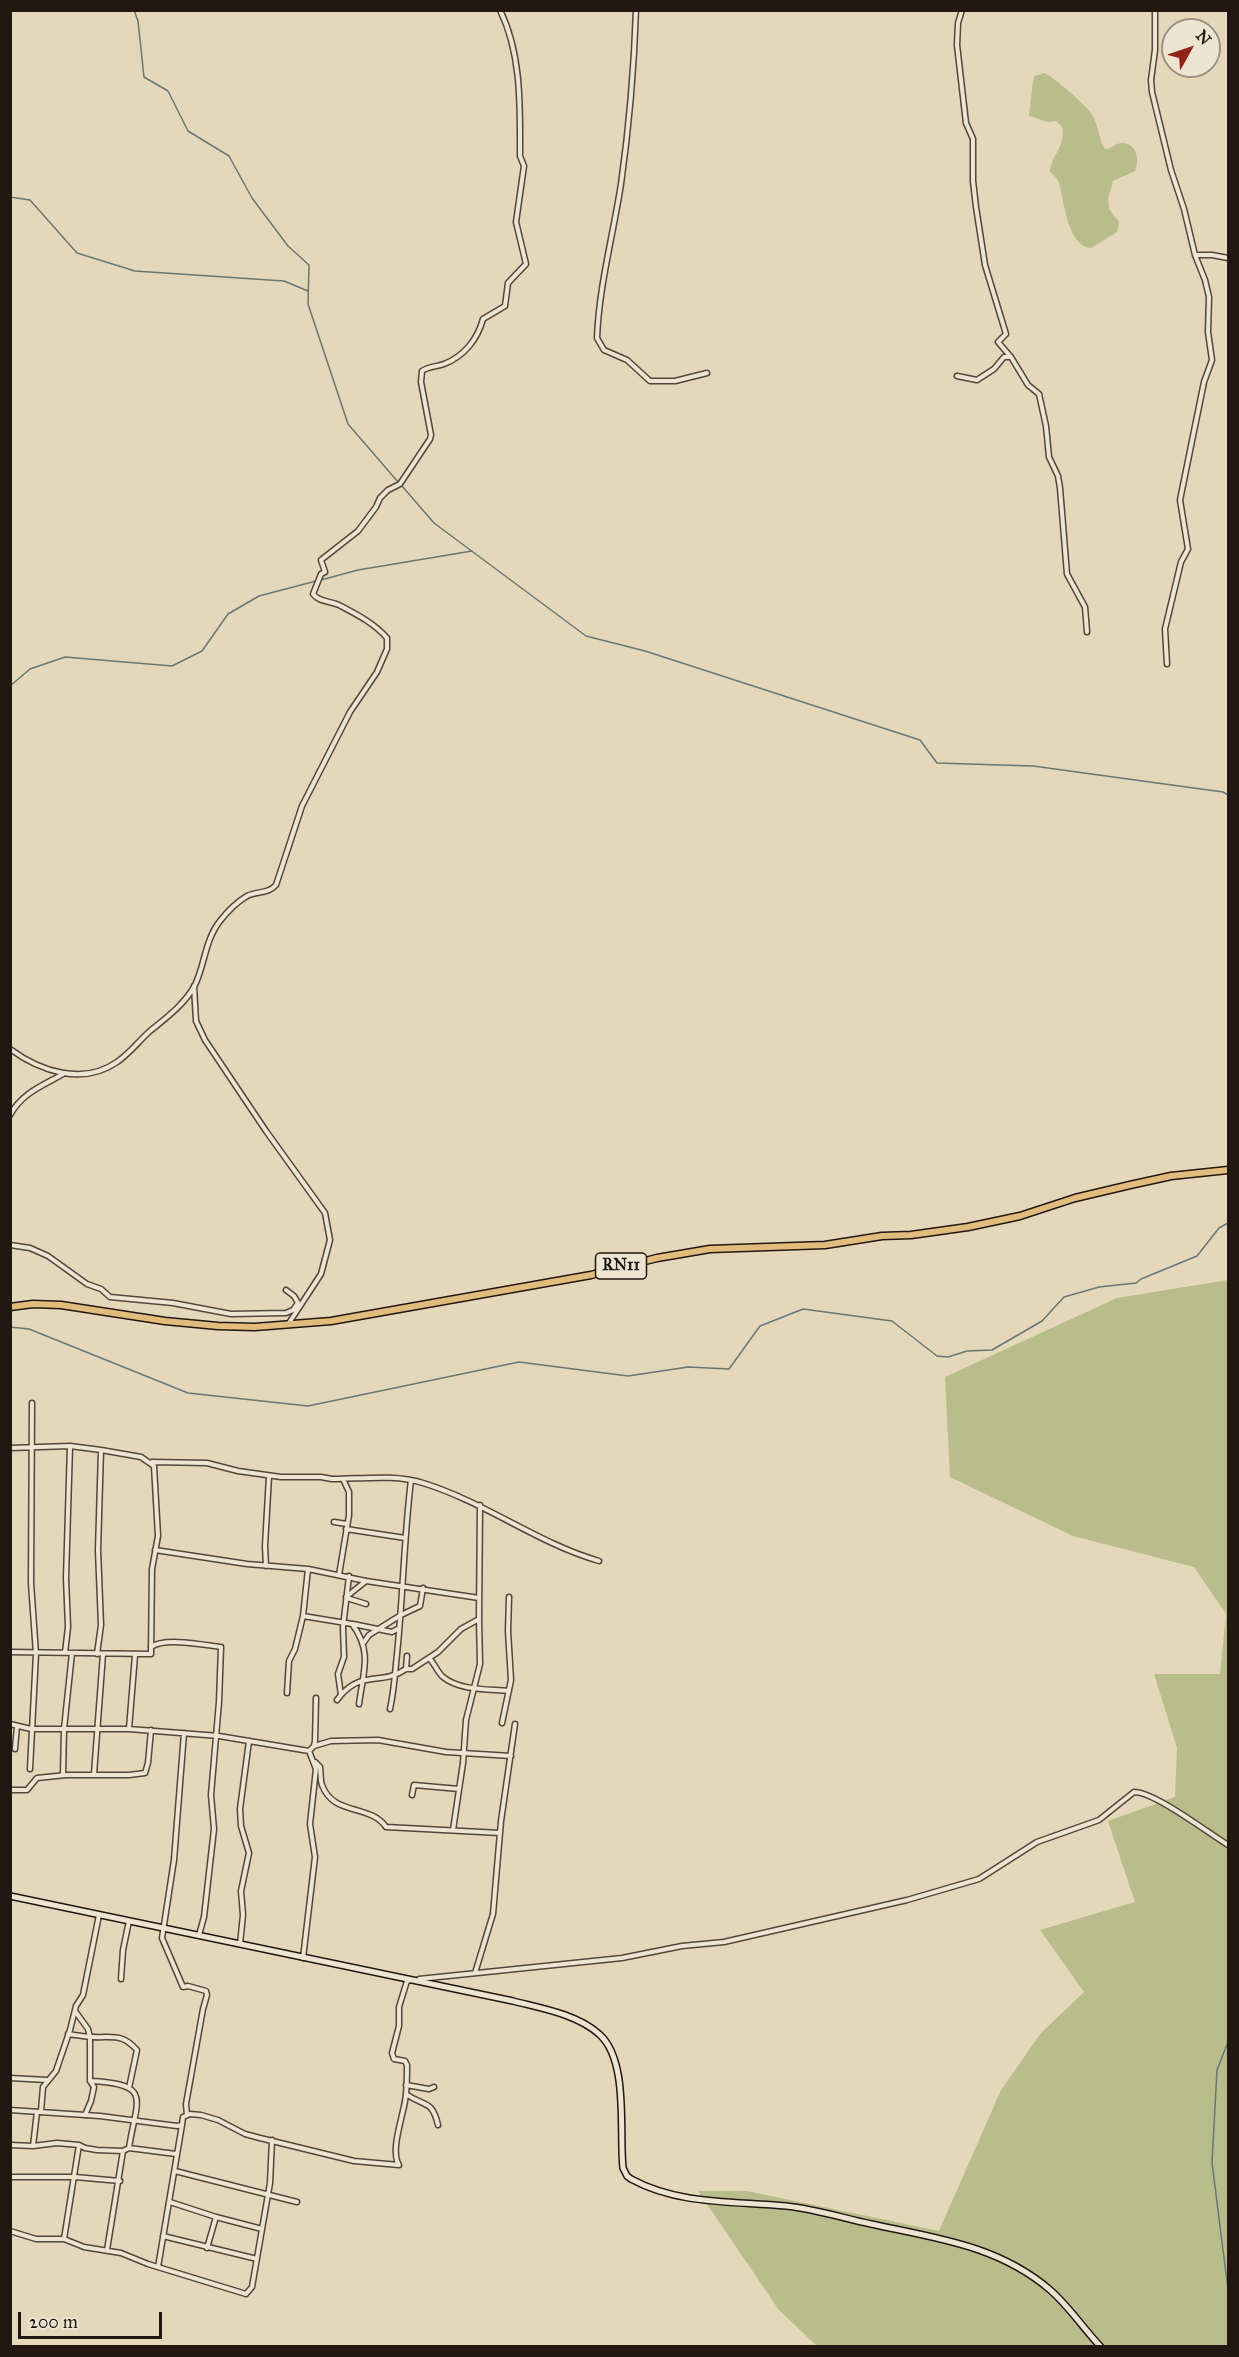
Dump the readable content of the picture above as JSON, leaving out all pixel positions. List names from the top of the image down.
{
  "streets": {
    "main road": ["RN11"]
  },
  "scale_bar": "200 m",
  "north": "top right"
}
